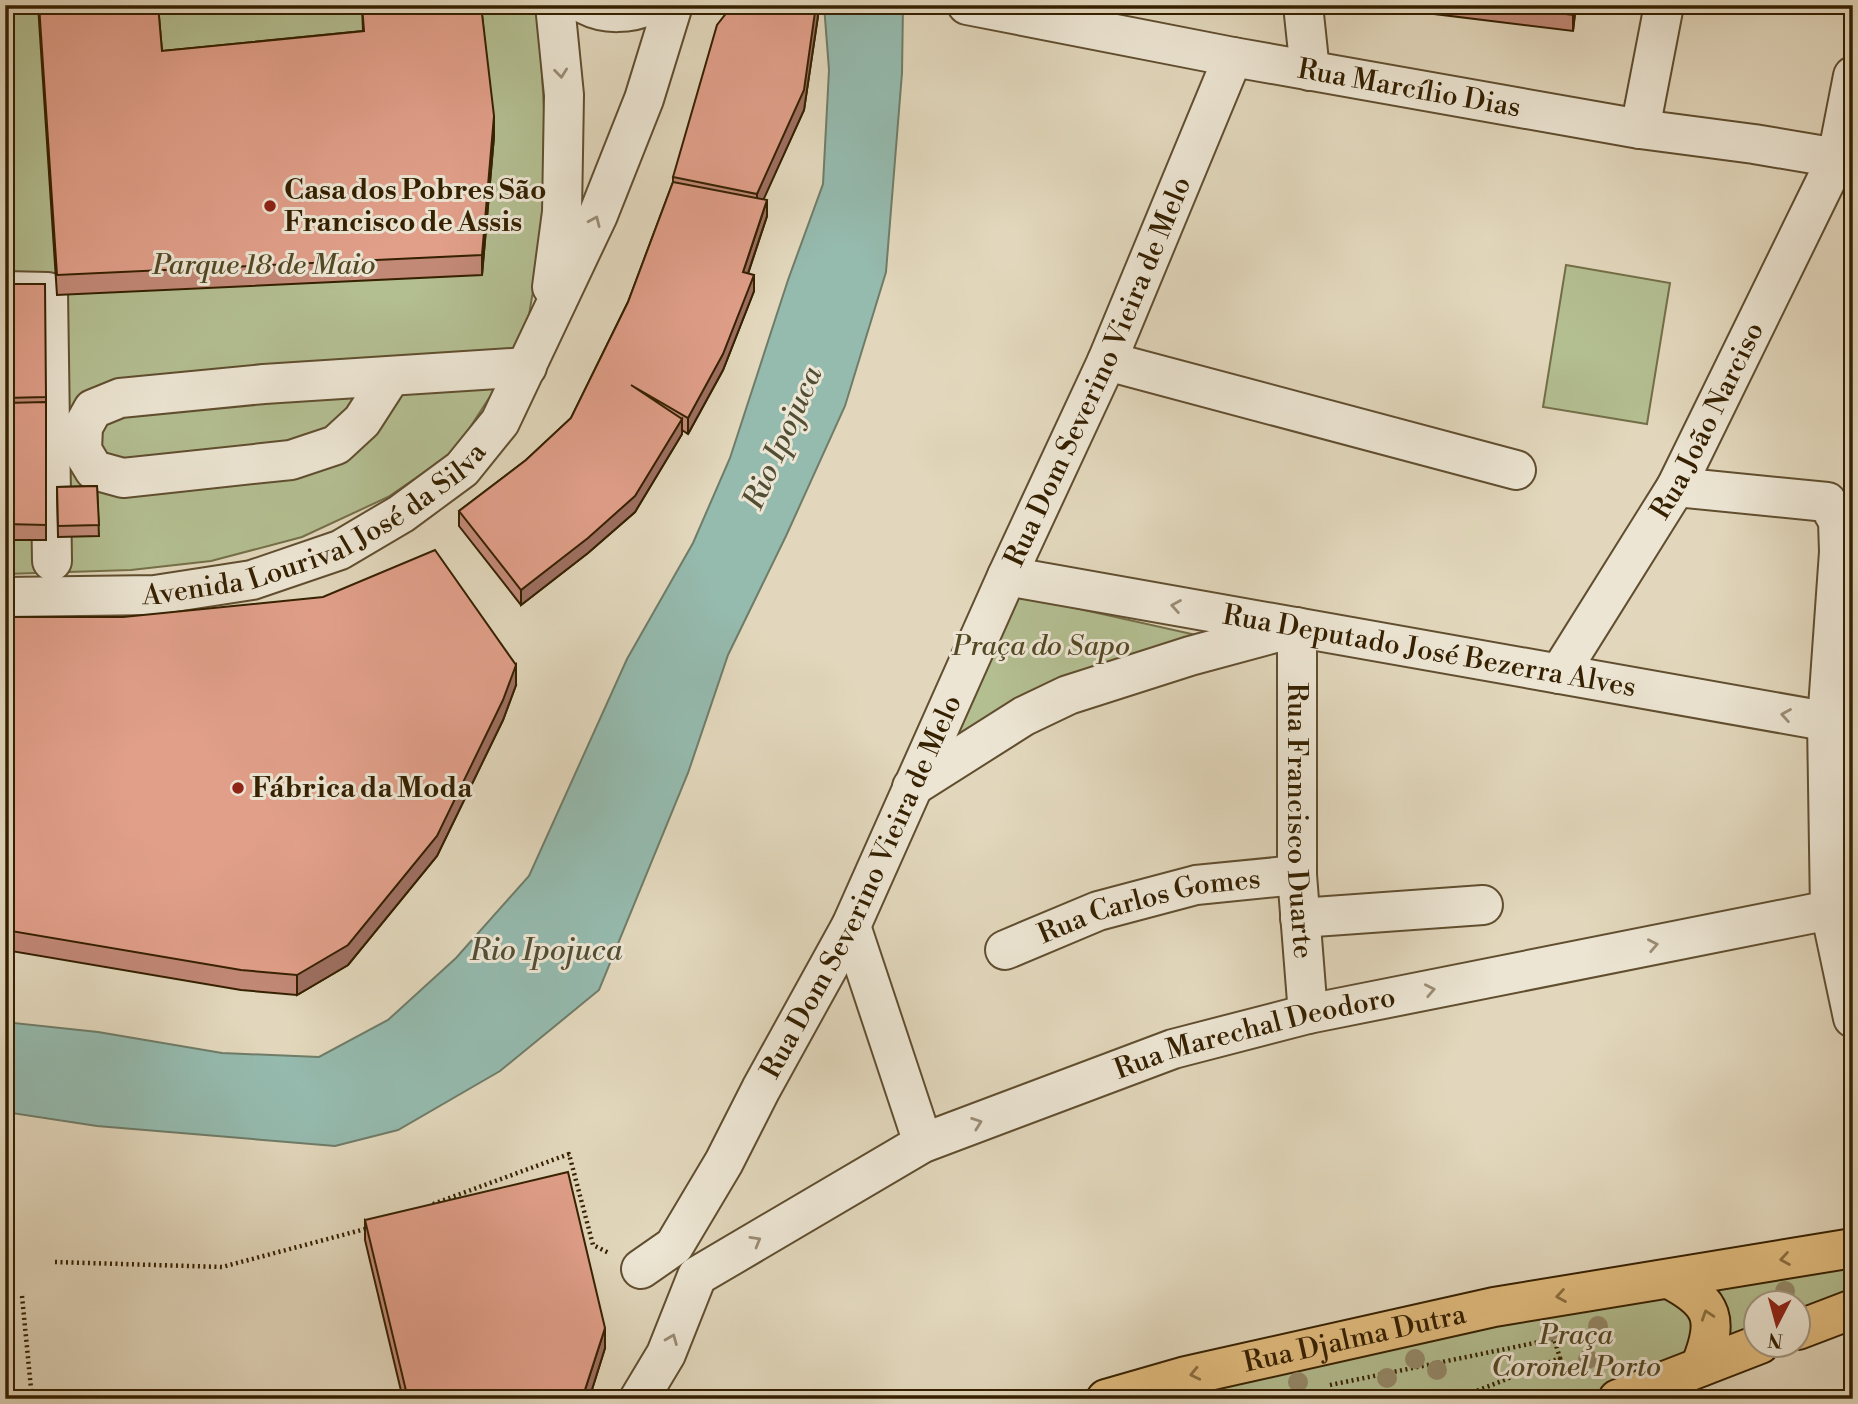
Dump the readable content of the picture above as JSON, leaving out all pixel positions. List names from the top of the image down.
{
  "streets": {
    "main road": ["Rua Djalma Dutra"],
    "street": [
      "Rua Marcílio Dias",
      "Rua Dom Severino Vieira de Melo",
      "Rua João Narciso",
      "Avenida Lourival José da Silva",
      "Rua Deputado José Bezerra Alves",
      "Rua Francisco Duarte",
      "Rua Carlos Gomes",
      "Rua Marechal Deodoro"
    ]
  },
  "crossings": [
    ["Rua Marcílio Dias", "Rua Dom Severino Vieira de Melo"],
    ["Rua Marcílio Dias", "Rua João Narciso"],
    ["Rua Dom Severino Vieira de Melo", "Rua Deputado José Bezerra Alves"],
    ["Rua João Narciso", "Rua Deputado José Bezerra Alves"],
    ["Rua Deputado José Bezerra Alves", "Rua Francisco Duarte"],
    ["Rua Francisco Duarte", "Rua Carlos Gomes"],
    ["Rua Francisco Duarte", "Rua Marechal Deodoro"]
  ],
  "one_way": ["Rua Marechal Deodoro", "Rua Djalma Dutra"],
  "water": ["Rio Ipojuca"],
  "parks": ["Parque 18 de Maio", "Praça do Sapo", "Praça Coronel Porto"],
  "places": ["Casa dos Pobres São Francisco de Assis", "Fábrica da Moda"],
  "north": "bottom"
}
